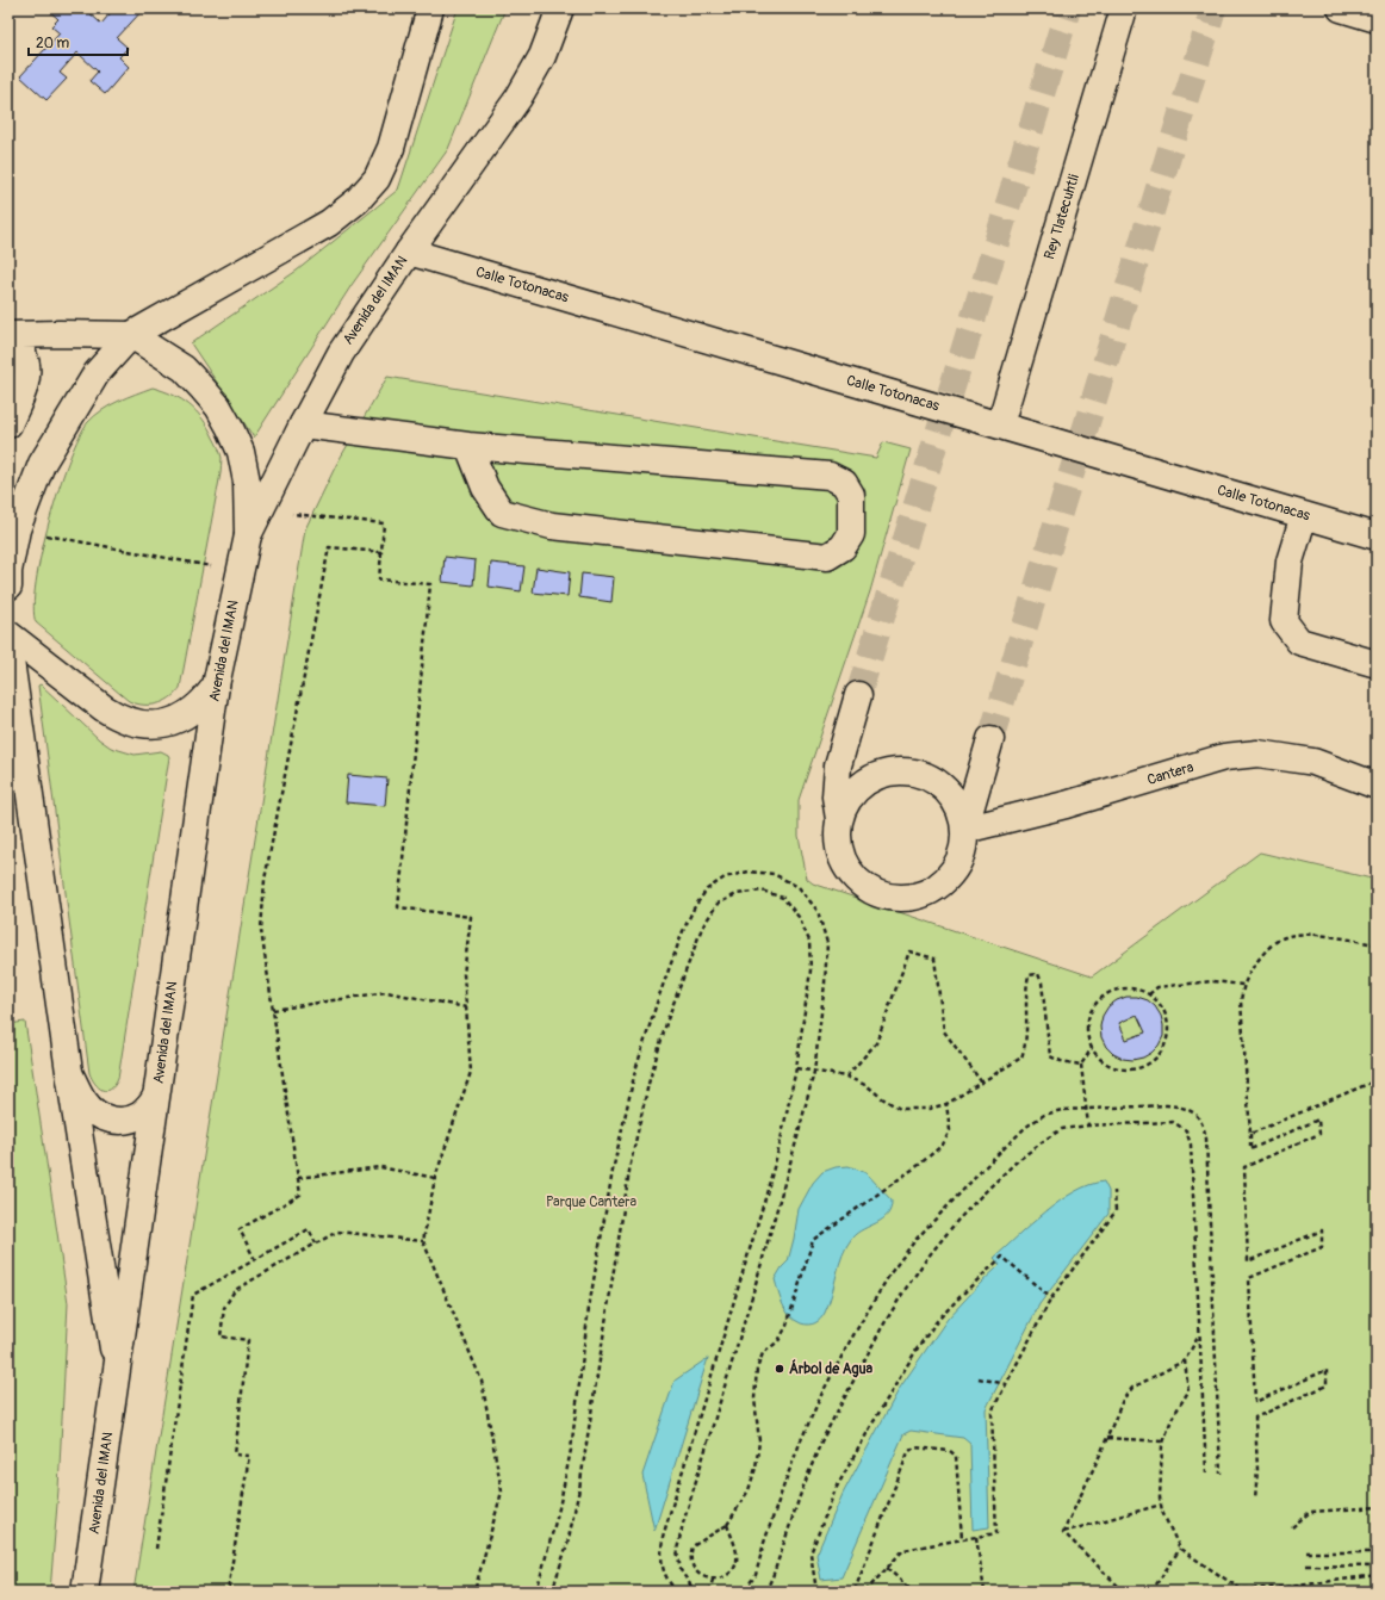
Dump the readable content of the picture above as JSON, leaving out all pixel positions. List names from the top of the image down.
{
  "streets": {
    "main road": [
      "Rey Tlatecuhtli",
      "Calle Totonacas",
      "Avenida del IMAN",
      "Cantera"
    ]
  },
  "crossings": [
    ["Rey Tlatecuhtli", "Calle Totonacas"],
    ["Calle Totonacas", "Avenida del IMAN"]
  ],
  "parks": ["Parque Cantera"],
  "places": ["Árbol de Agua"],
  "scale_bar": "20 m"
}
